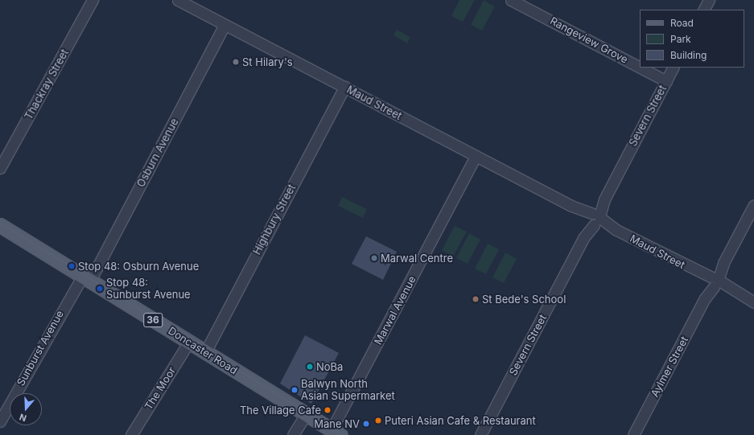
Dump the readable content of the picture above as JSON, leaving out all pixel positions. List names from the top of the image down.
{
  "streets": {
    "main road": ["36", "Doncaster Road"],
    "street": [
      "Rangeview Grove",
      "Thackray Street",
      "Maud Street",
      "Severn Street",
      "Osburn Avenue",
      "Highbury Street",
      "Marwal Avenue",
      "Sunburst Avenue",
      "Aylmer Street",
      "The Moor"
    ]
  },
  "crossings": [
    ["Rangeview Grove", "Severn Street"],
    ["Maud Street", "Severn Street"],
    ["Maud Street", "Osburn Avenue"],
    ["Maud Street", "Highbury Street"],
    ["Maud Street", "Marwal Avenue"],
    ["Maud Street", "Aylmer Street"],
    ["Osburn Avenue", "Sunburst Avenue"],
    ["Osburn Avenue", "Doncaster Road"],
    ["Highbury Street", "Doncaster Road"],
    ["Marwal Avenue", "Doncaster Road"],
    ["Sunburst Avenue", "Doncaster Road"],
    ["Doncaster Road", "The Moor"]
  ],
  "places": [
    "St Hilary's",
    "Marwal Centre",
    "Stop 48: Osburn Avenue",
    "Stop 48: Sunburst Avenue",
    "St Bede's School",
    "NoBa",
    "Balwyn North Asian Supermarket",
    "The Village Cafe",
    "Puteri Asian Cafe & Restaurant",
    "Mane NV"
  ],
  "legend": ["Road", "Park", "Building"],
  "north": "bottom"
}
